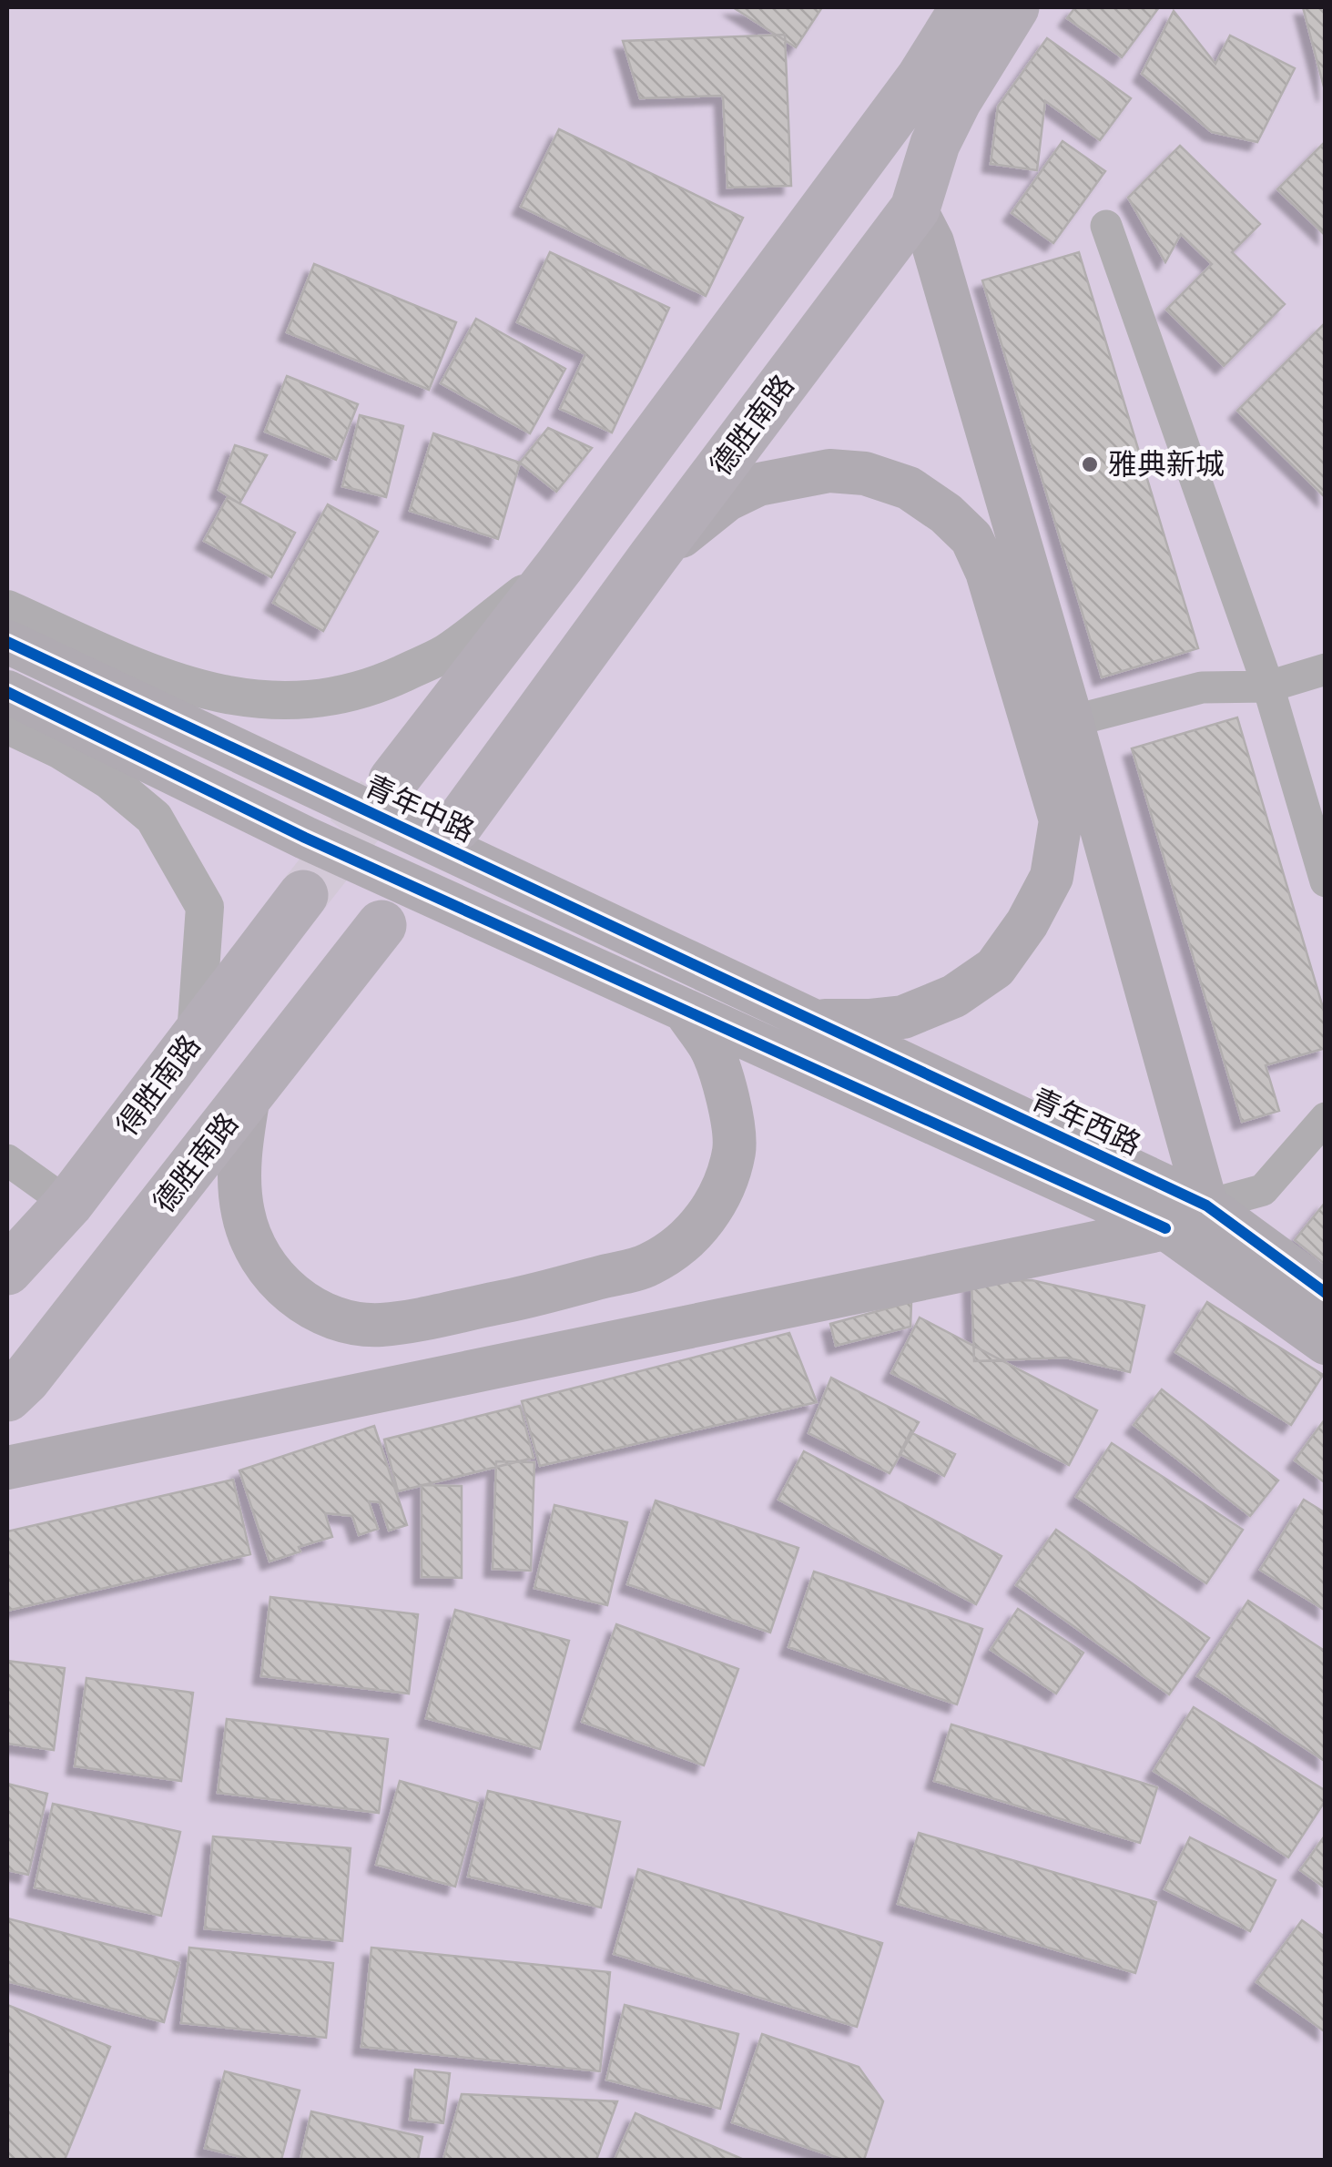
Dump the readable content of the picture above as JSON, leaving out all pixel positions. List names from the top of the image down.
{
  "streets": {
    "main road": [
      "德胜南路",
      "青年中路",
      "得胜南路",
      "青年西路"
    ]
  },
  "crossings": [
    ["青年中路", "青年西路"]
  ],
  "places": ["雅典新城"]
}
